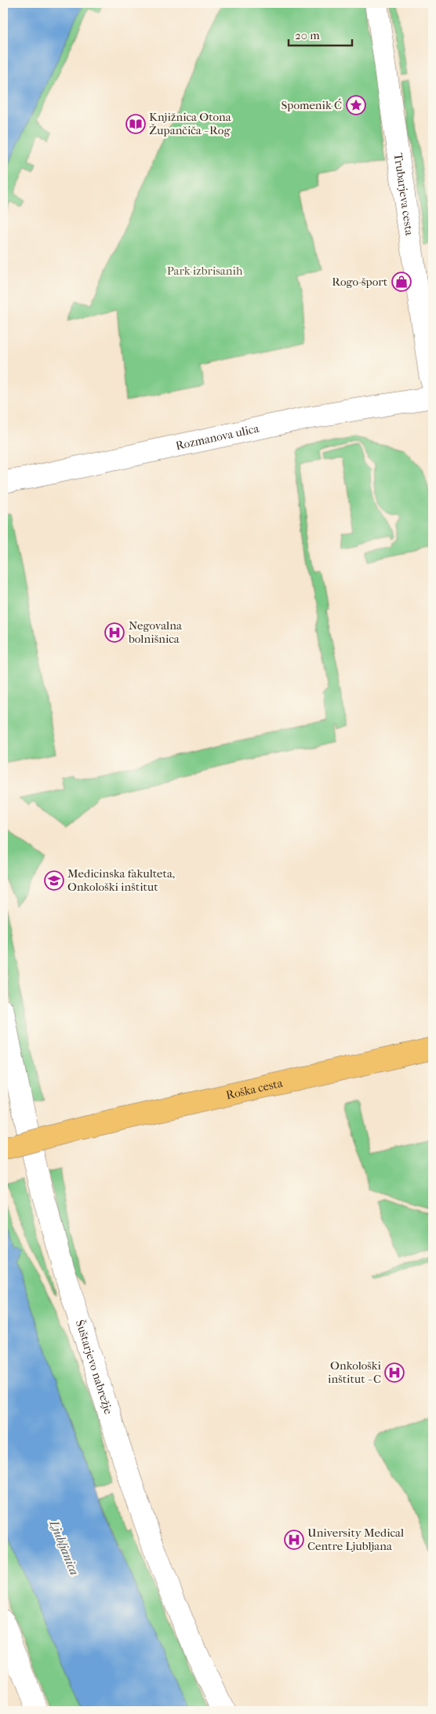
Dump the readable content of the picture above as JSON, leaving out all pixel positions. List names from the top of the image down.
{
  "streets": {
    "main road": ["Roška cesta"],
    "street": ["Trubarjeva cesta", "Rozmanova ulica", "Šuštarjevo nabrežje"]
  },
  "water": ["Ljubljanica"],
  "parks": ["Park izbrisanih"],
  "places": {
    "place": ["Spomenik Ć"],
    "library": ["Knjižnica Otona Župančiča - Rog"],
    "shop": ["Rogo-šport"],
    "hospital": ["Negovalna bolnišnica", "Onkološki inštitut - C", "University Medical Centre Ljubljana"],
    "school or university": ["Medicinska fakulteta, Onkološki inštitut"]
  },
  "scale_bar": "20 m"
}
